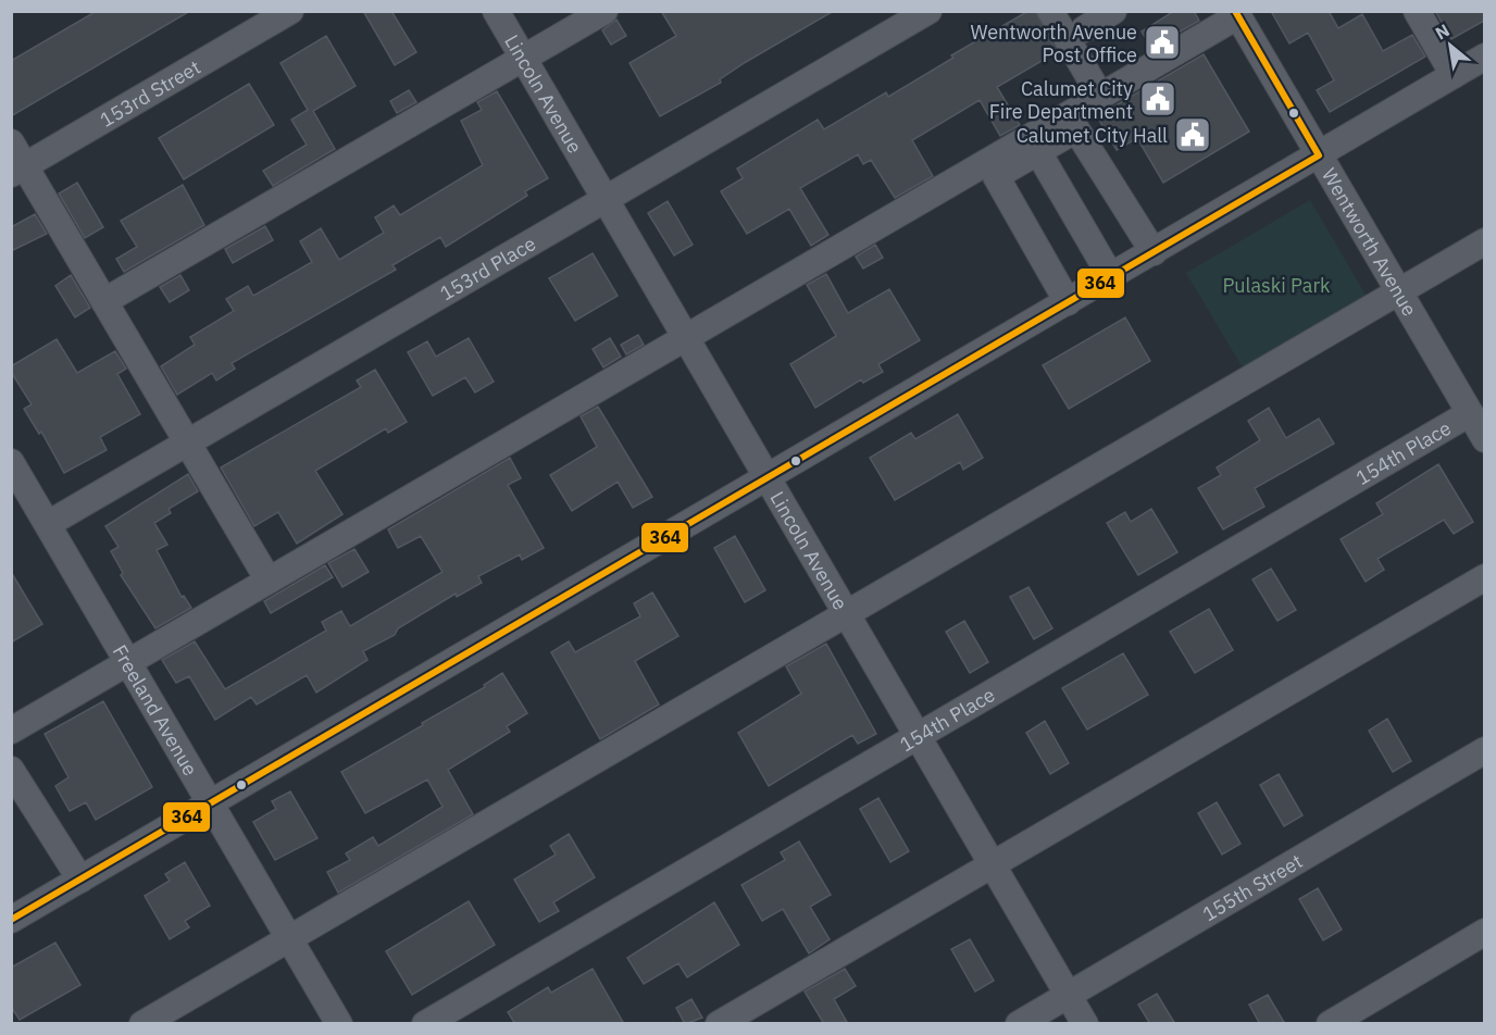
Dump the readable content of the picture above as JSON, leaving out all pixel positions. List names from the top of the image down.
{
  "streets": {
    "street": [
      "153rd Street",
      "Lincoln Avenue",
      "Wentworth Avenue",
      "153rd Place",
      "154th Place",
      "Freeland Avenue",
      "155th Street"
    ]
  },
  "crossings": [
    ["Lincoln Avenue", "153rd Place"],
    ["Lincoln Avenue", "154th Place"],
    ["Lincoln Avenue", "155th Street"],
    ["Wentworth Avenue", "154th Place"],
    ["153rd Place", "Freeland Avenue"]
  ],
  "parks": ["Pulaski Park"],
  "places": {
    "public building": ["Wentworth Avenue Post Office", "Calumet City Fire Department", "Calumet City Hall"]
  },
  "lines": ["transit line 364"],
  "north": "top left"
}
